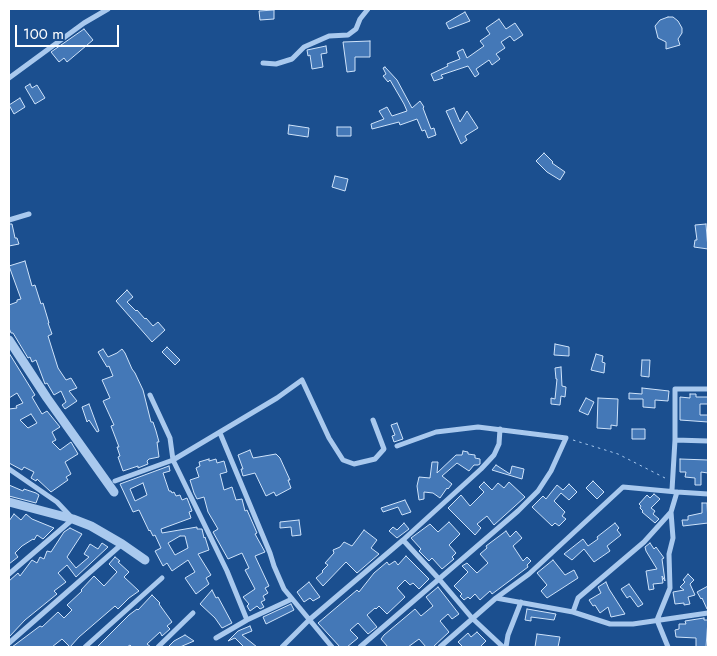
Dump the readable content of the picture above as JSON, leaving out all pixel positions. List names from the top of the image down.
{
  "scale_bar": "100 m"
}
